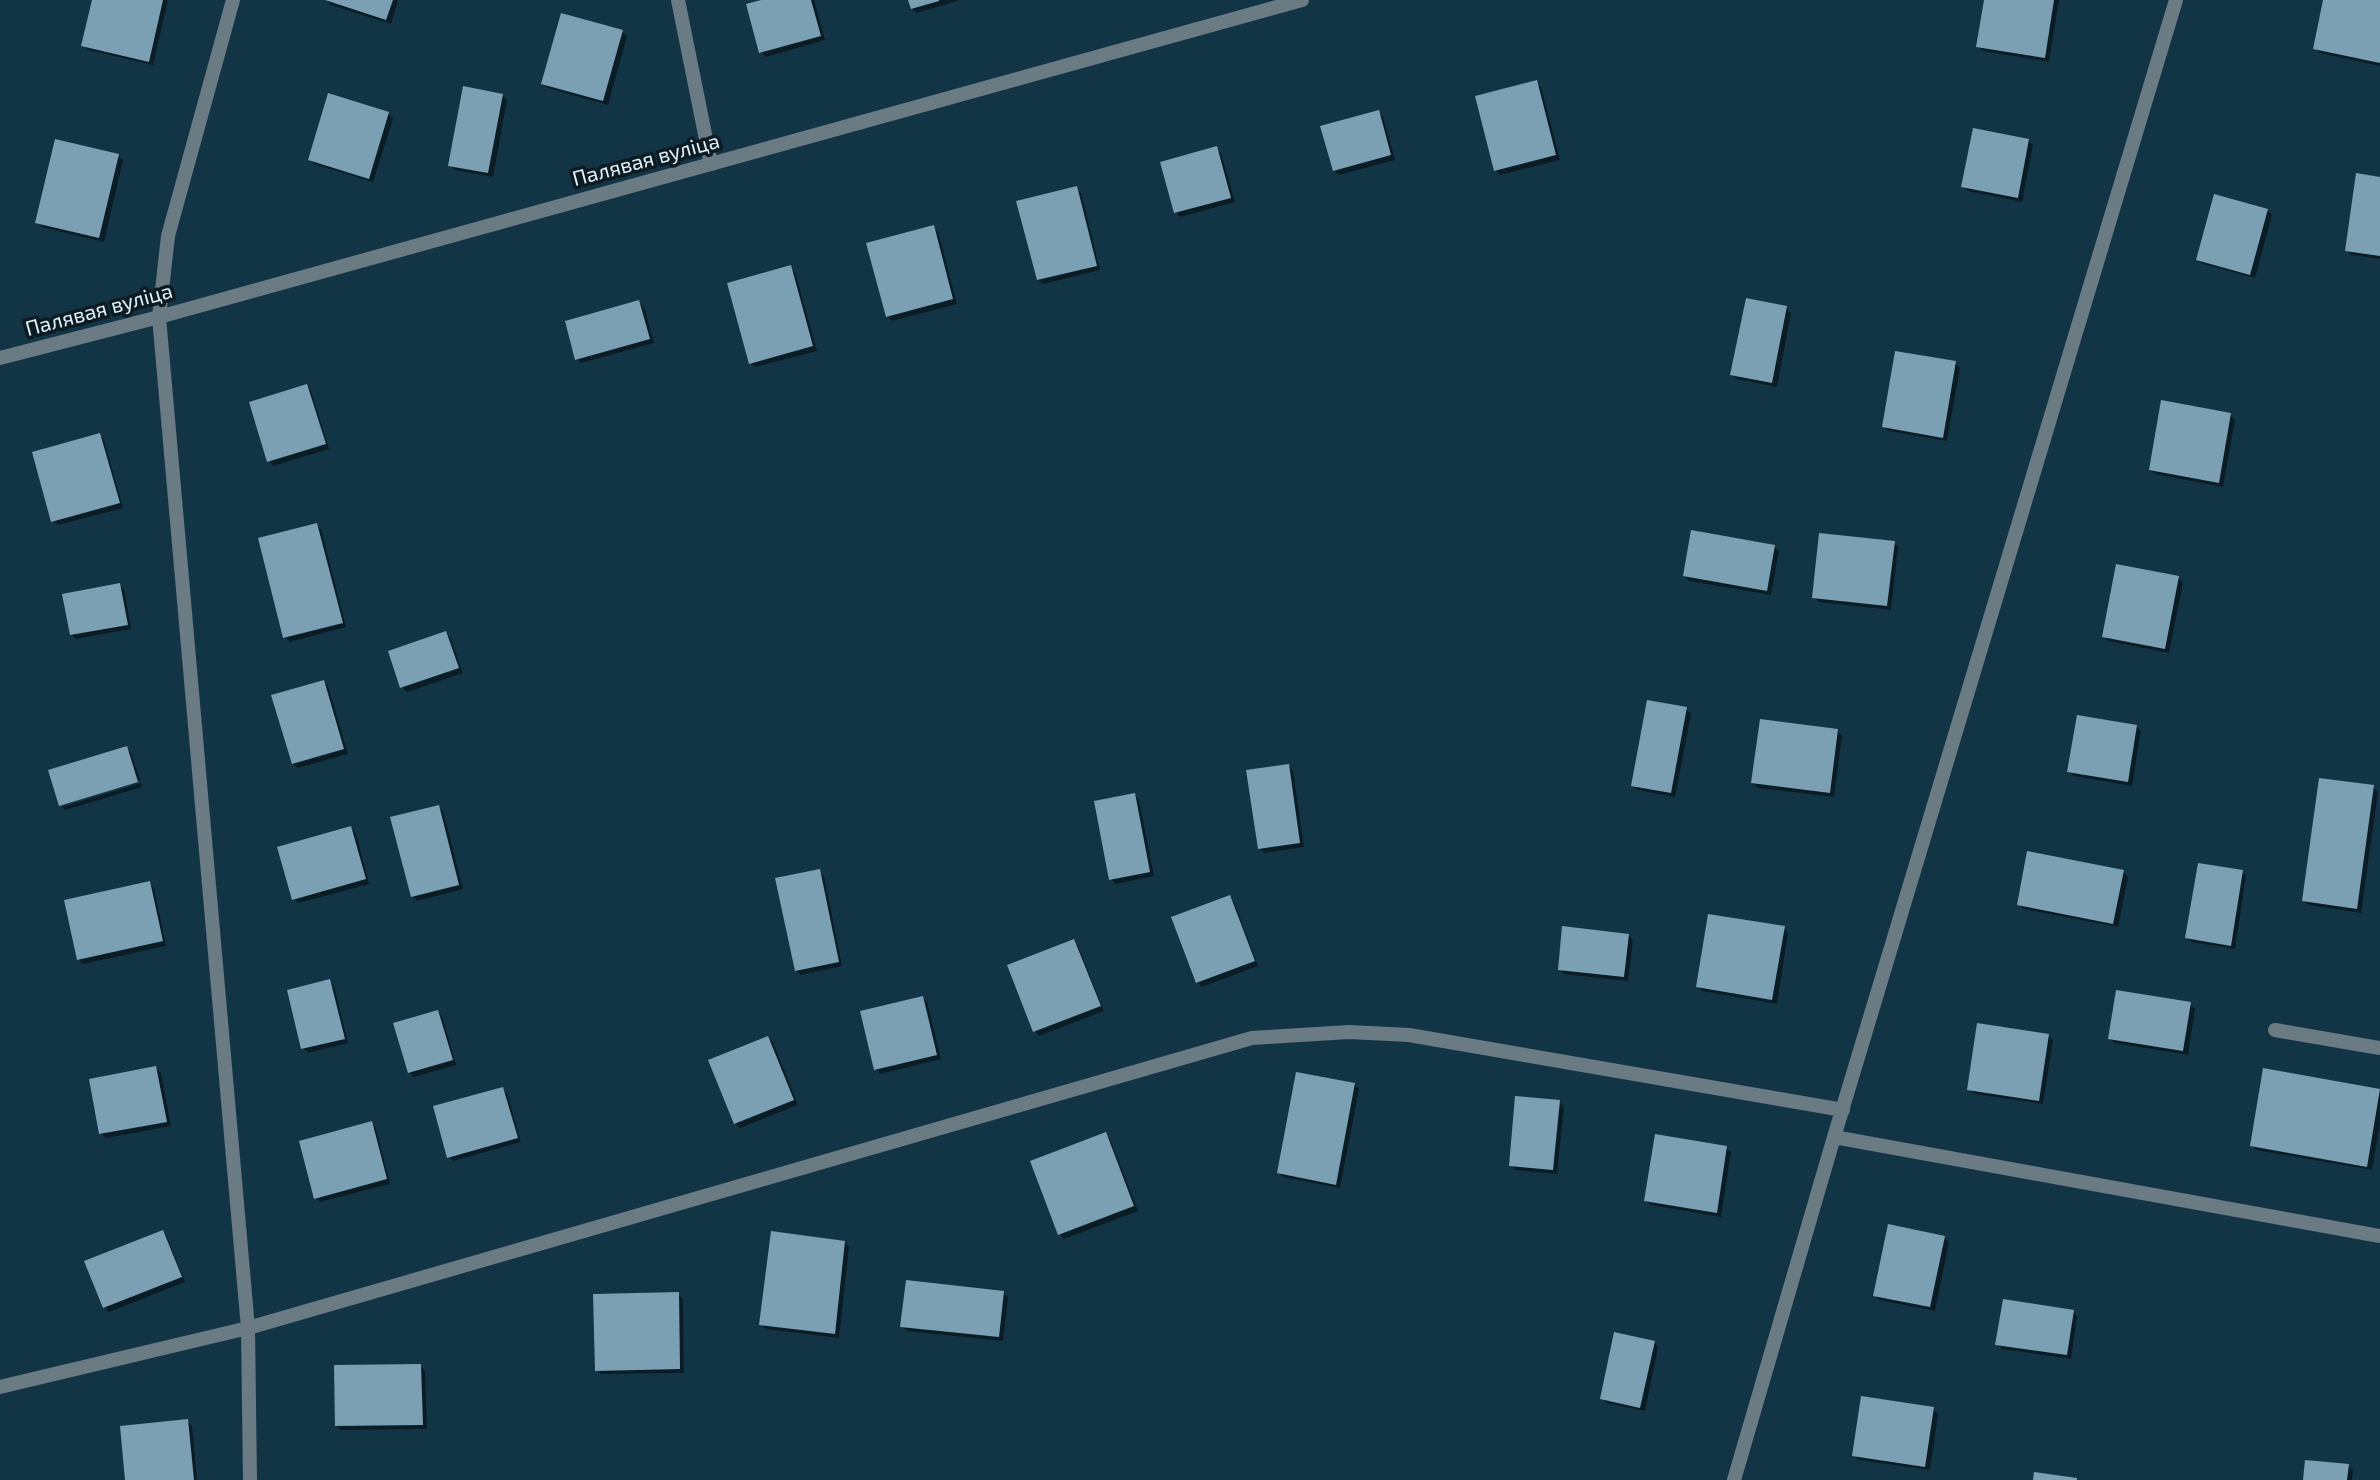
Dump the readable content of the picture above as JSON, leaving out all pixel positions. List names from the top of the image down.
{
  "streets": {
    "street": ["Палявая вуліца"]
  }
}
